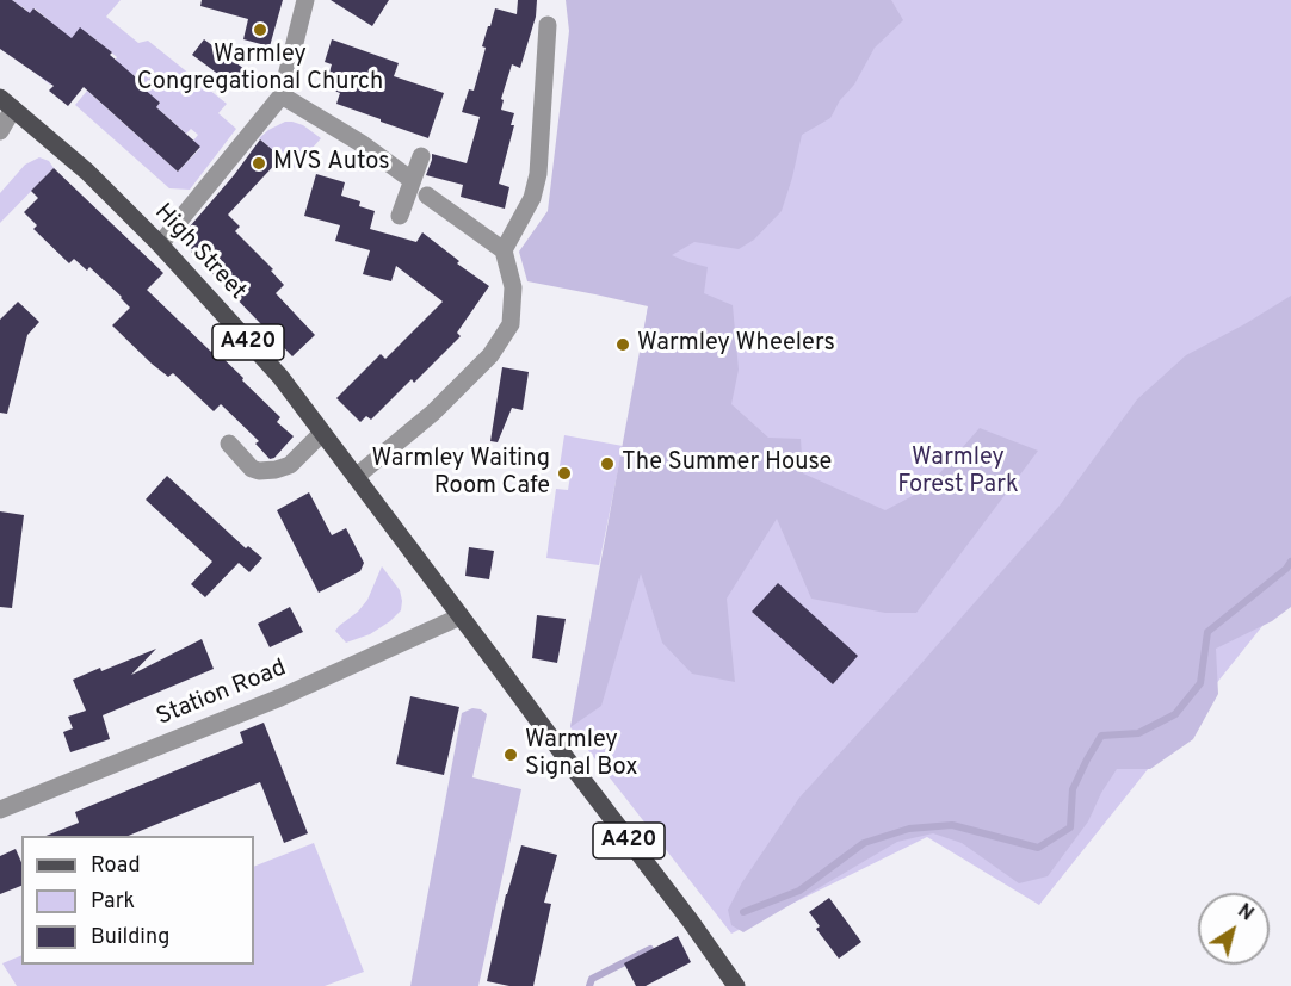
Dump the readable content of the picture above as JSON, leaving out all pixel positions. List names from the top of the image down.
{
  "streets": {
    "main road": ["High Street", "A420"],
    "street": ["Station Road"]
  },
  "crossings": [
    ["High Street", "Station Road"]
  ],
  "parks": ["Warmley Forest Park"],
  "places": [
    "Warmley Congregational Church",
    "MVS Autos",
    "Warmley Wheelers",
    "The Summer House",
    "Warmley Waiting Room Cafe",
    "Warmley Signal Box"
  ],
  "legend": ["Road", "Park", "Building"],
  "north": "top right"
}
